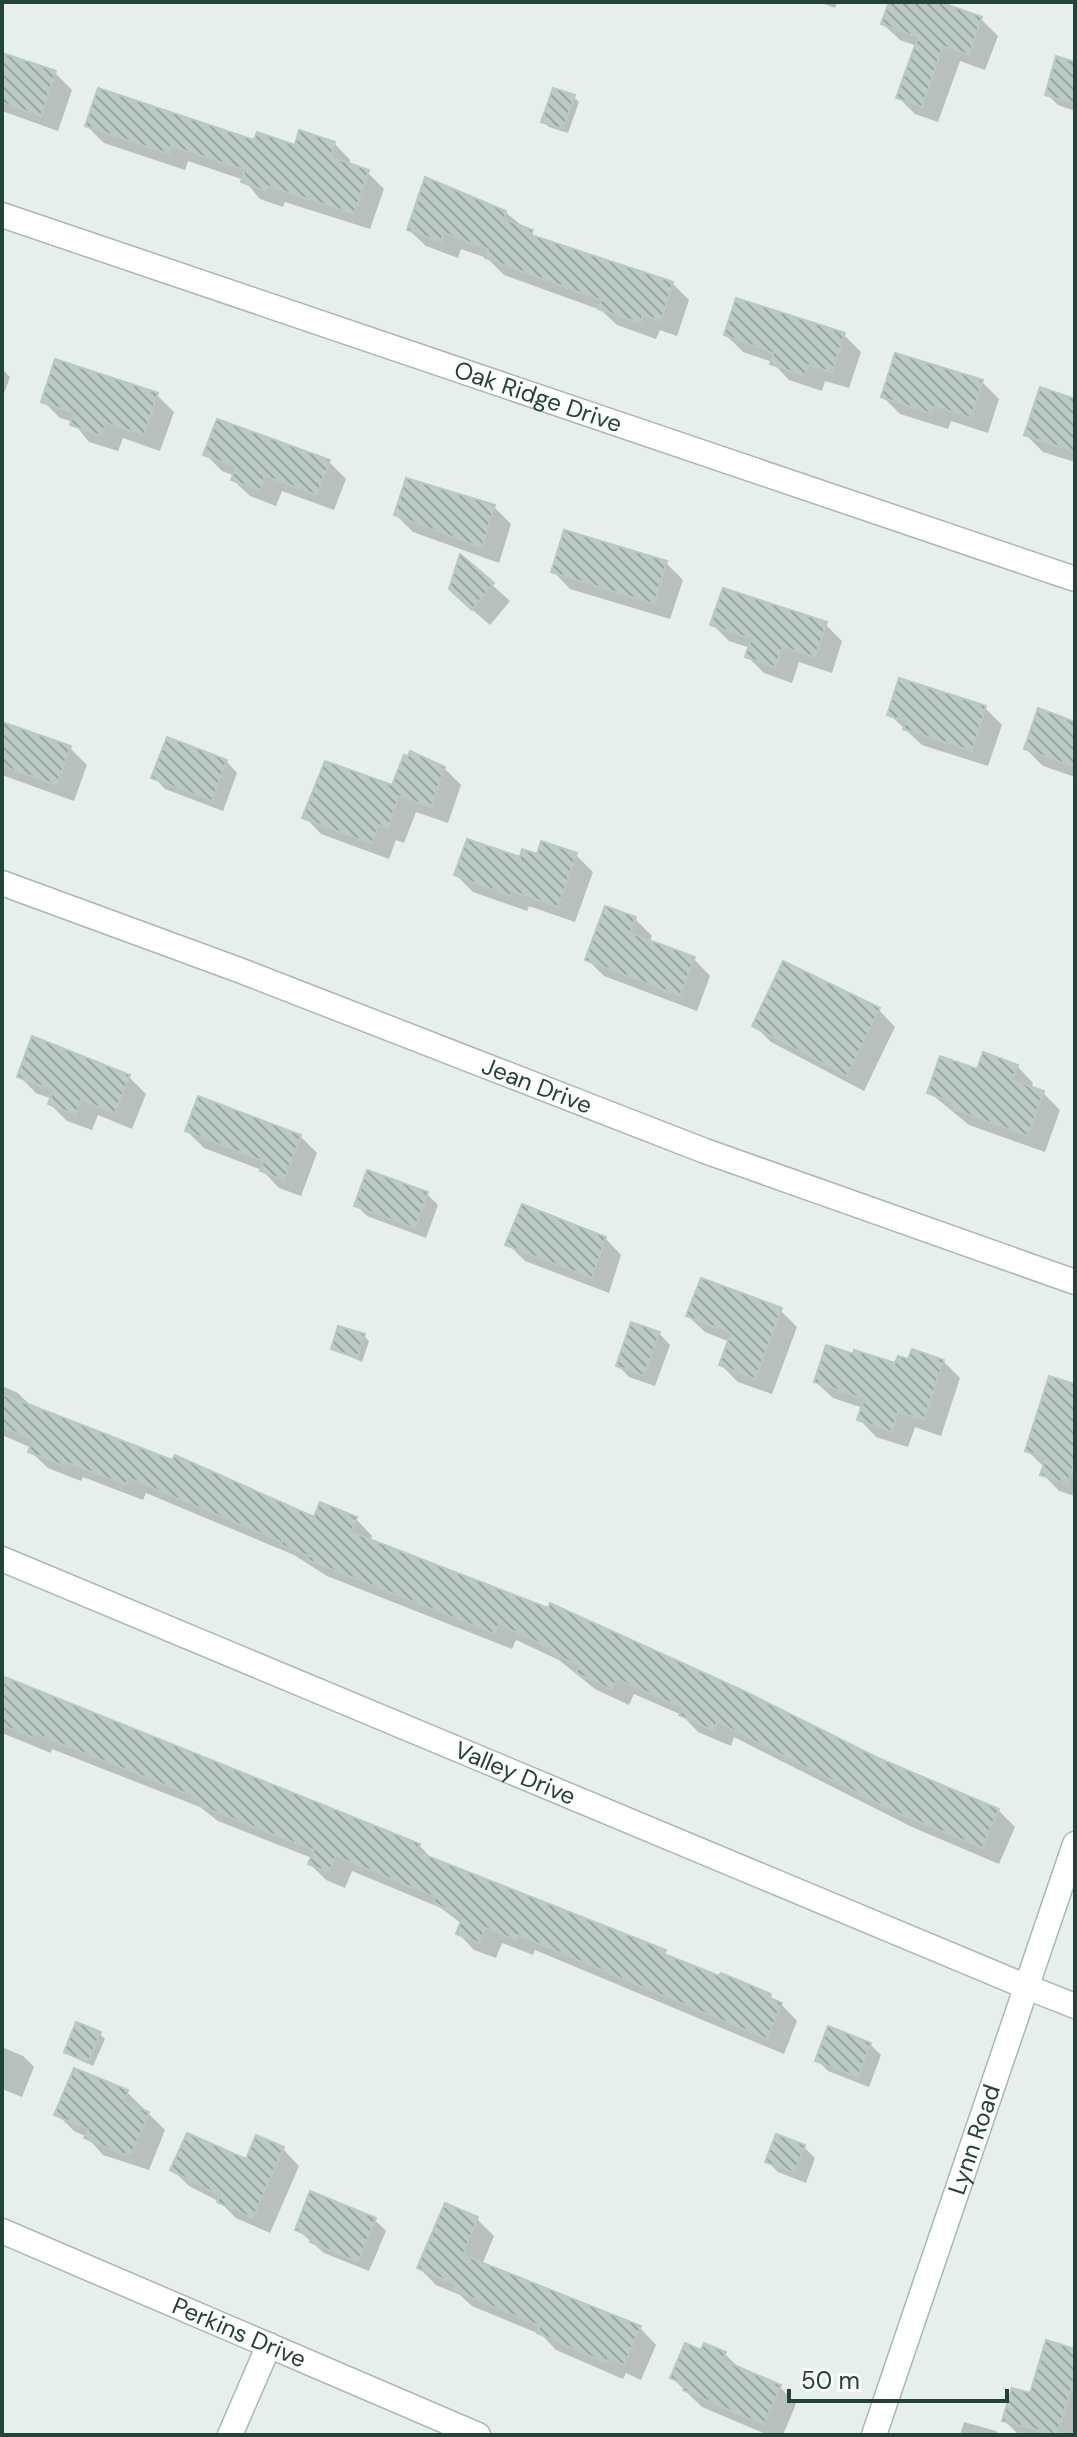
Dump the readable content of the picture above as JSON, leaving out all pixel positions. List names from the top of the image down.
{
  "streets": {
    "street": [
      "Oak Ridge Drive",
      "Jean Drive",
      "Valley Drive",
      "Lynn Road",
      "Perkins Drive"
    ]
  },
  "crossings": [
    ["Valley Drive", "Lynn Road"]
  ],
  "scale_bar": "50 m"
}
